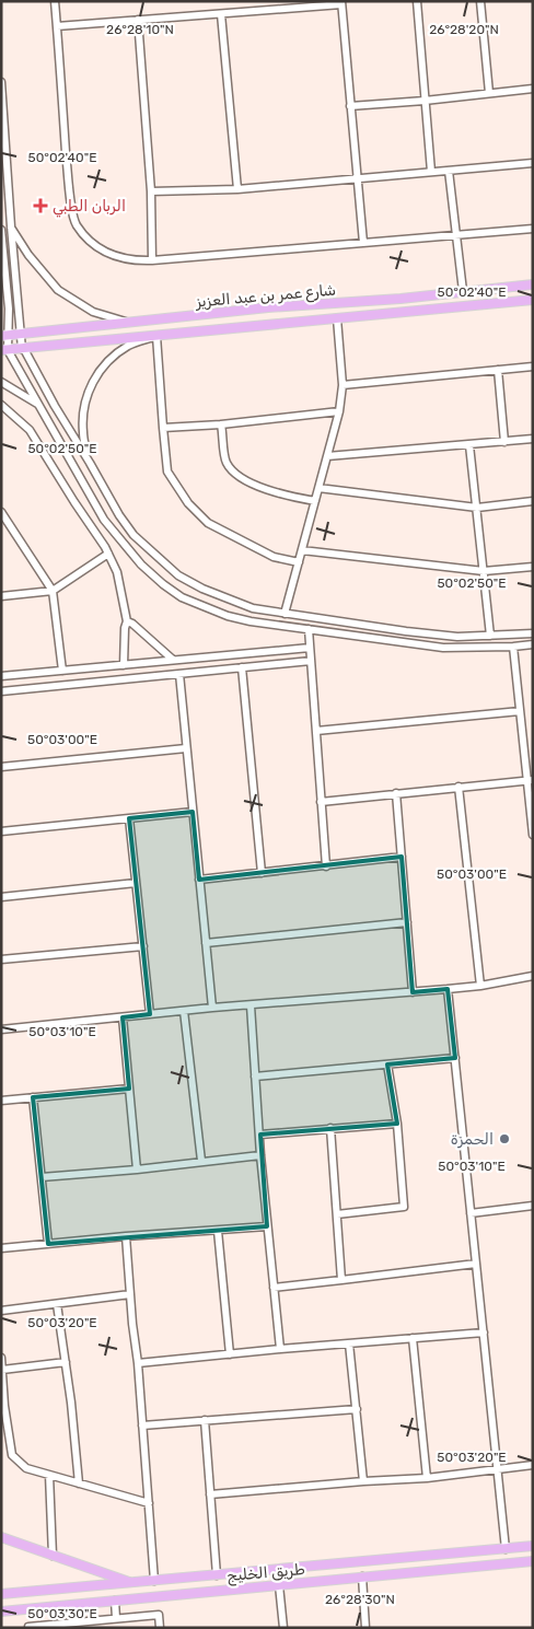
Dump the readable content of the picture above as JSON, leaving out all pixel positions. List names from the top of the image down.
{
  "streets": {
    "main road": ["شارع عمر بن عبد العزيز", "طريق الخليج"]
  },
  "places": {
    "health": ["الربان الطبي"],
    "other": ["الحمزة"]
  },
  "coordinates": [
    "26°28'10\"N",
    "26°28'20\"N",
    "50°02'40\"E",
    "50°02'50\"E",
    "50°03'00\"E",
    "50°03'10\"E",
    "50°03'20\"E",
    "26°28'30\"N",
    "50°03'30\"E"
  ]
}
